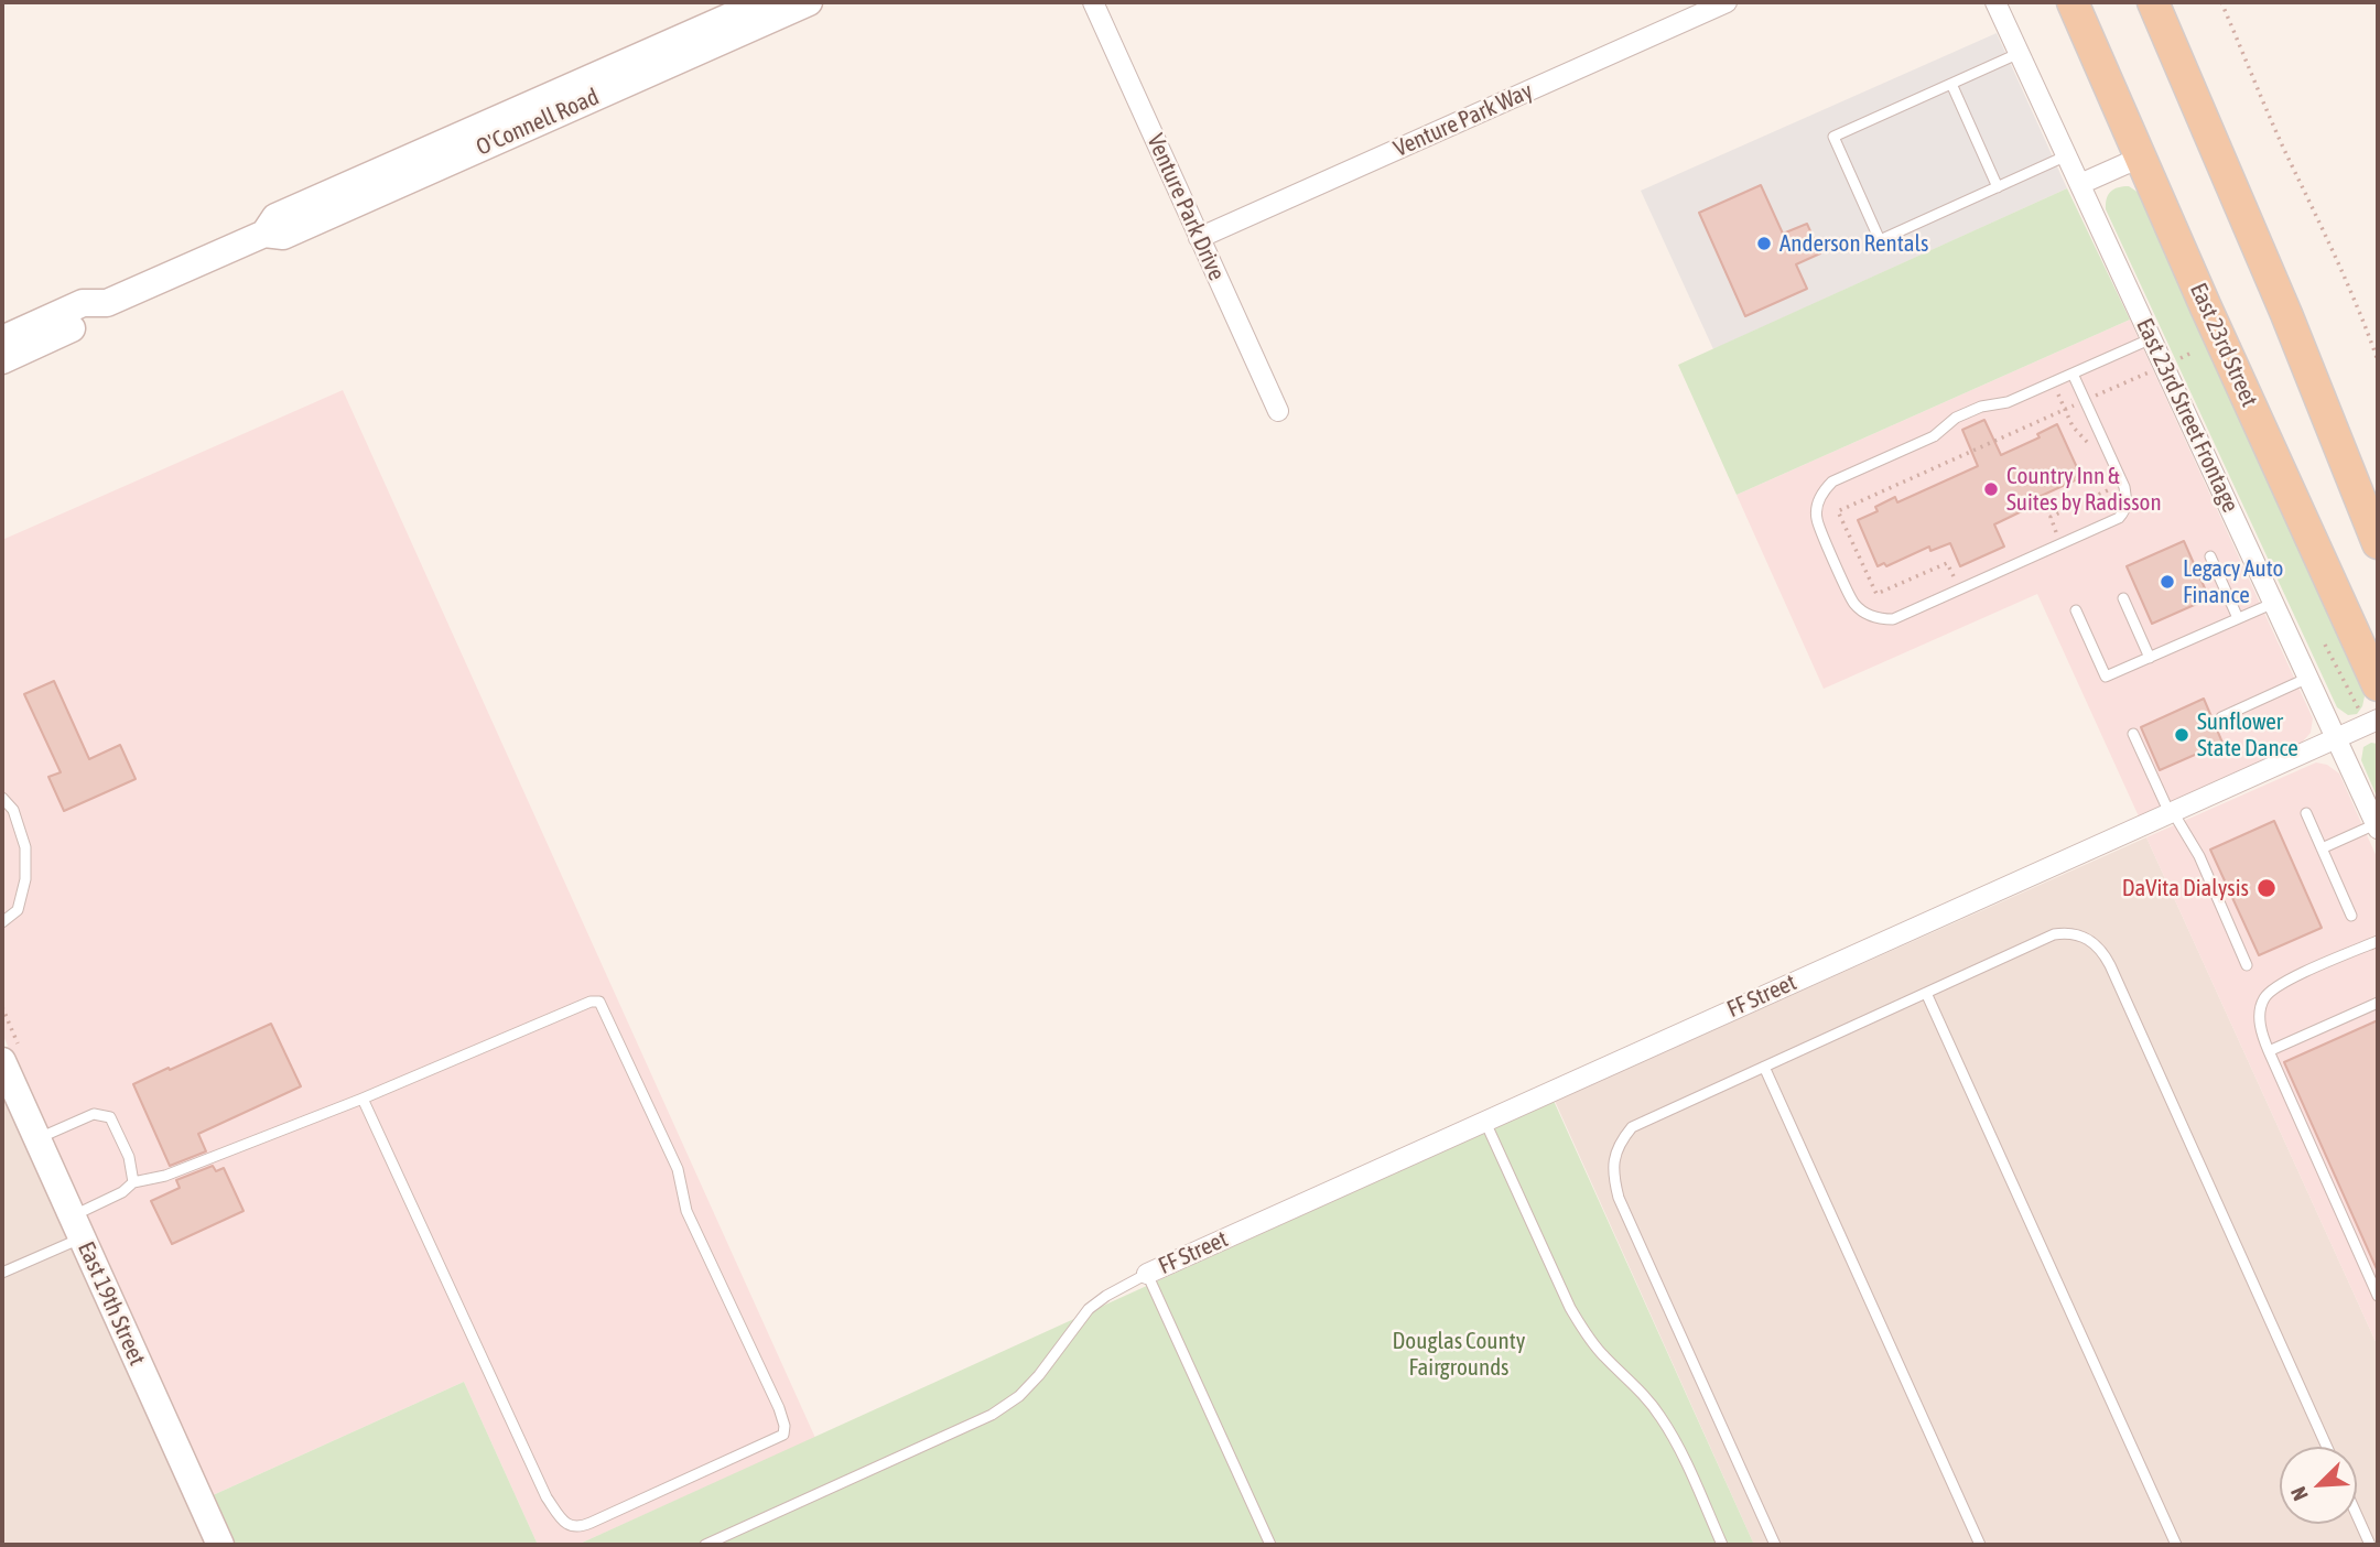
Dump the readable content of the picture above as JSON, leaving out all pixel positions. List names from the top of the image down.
{
  "streets": {
    "main road": ["East 23rd Street"],
    "street": [
      "Venture Park Way",
      "O'Connell Road",
      "Venture Park Drive",
      "East 23rd Street Frontage",
      "FF Street",
      "East 19th Street"
    ]
  },
  "crossings": [
    ["Venture Park Way", "Venture Park Drive"],
    ["East 23rd Street Frontage", "FF Street"]
  ],
  "parks": ["Douglas County Fairgrounds"],
  "places": [
    "Anderson Rentals",
    "Country Inn & Suites by Radisson",
    "Legacy Auto Finance",
    "Sunflower State Dance",
    "DaVita Dialysis"
  ],
  "north": "bottom left"
}
